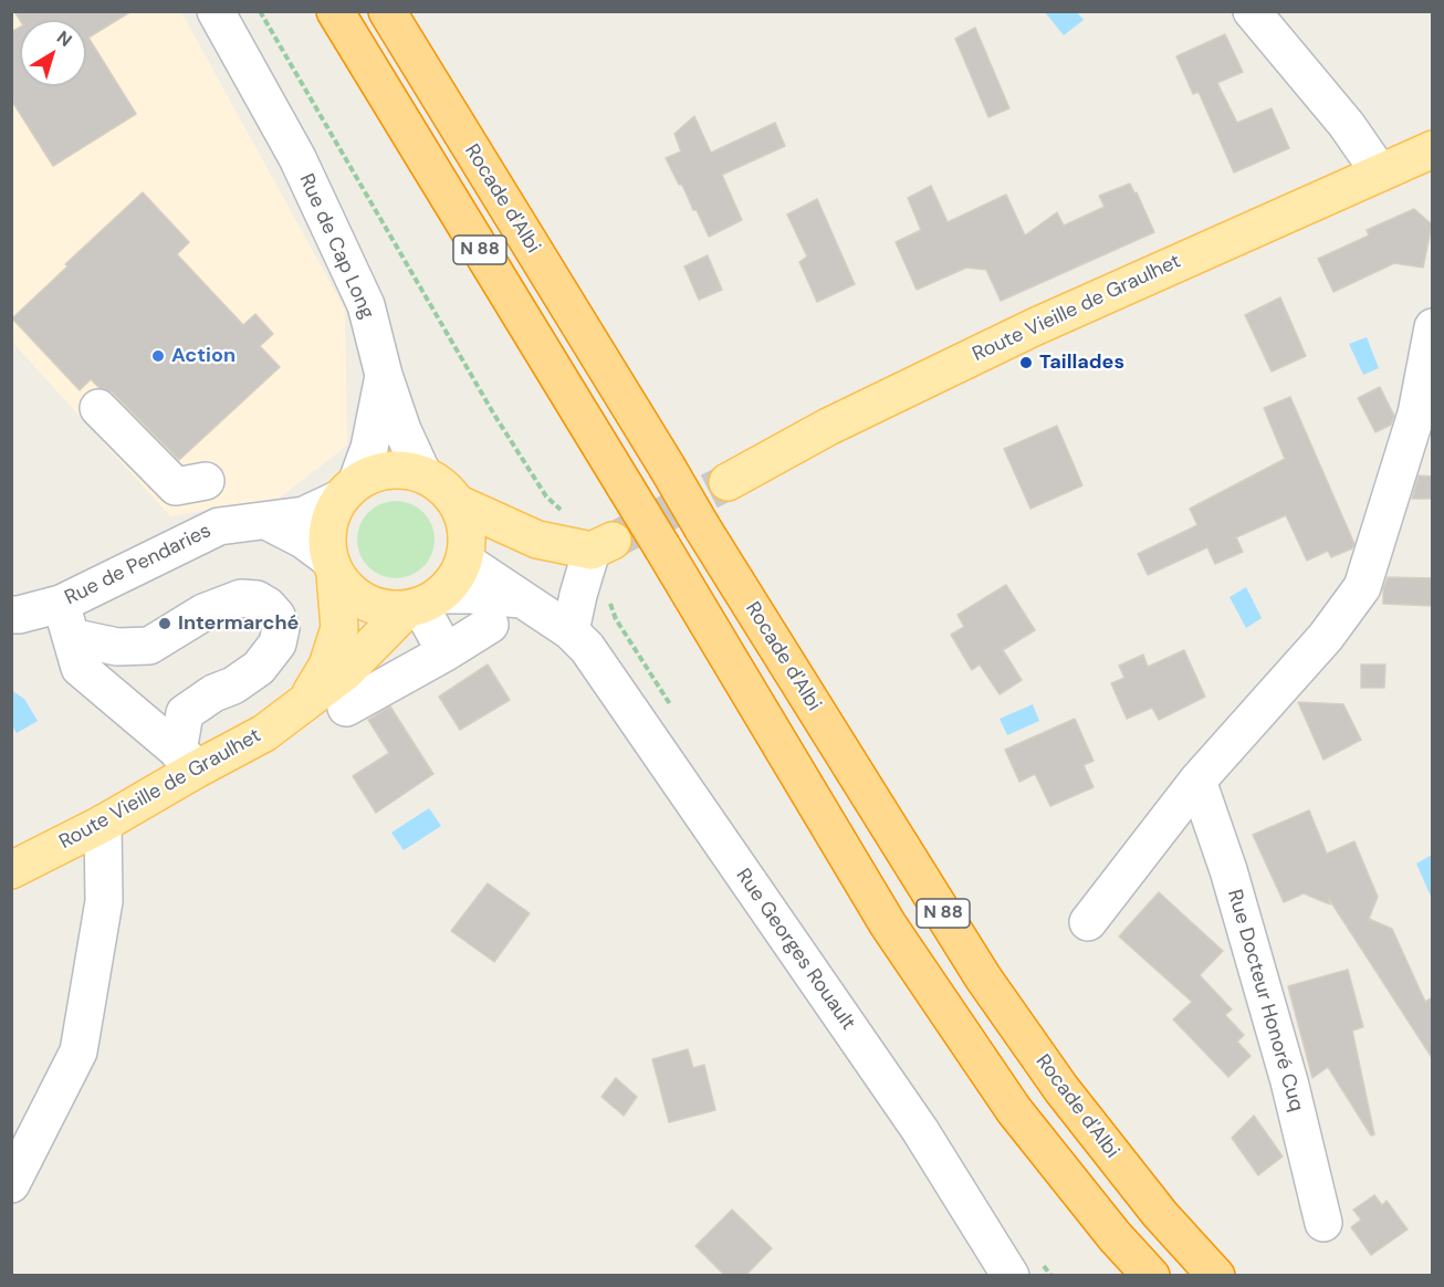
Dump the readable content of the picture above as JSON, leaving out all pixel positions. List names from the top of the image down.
{
  "streets": {
    "highway": ["Rocade d'Albi", "N 88"],
    "main road": ["Route Vieille de Graulhet"],
    "street": [
      "Rue de Cap Long",
      "Rue de Pendaries",
      "Rue Georges Rouault",
      "Rue Docteur Honoré Cuq"
    ]
  },
  "crossings": [
    ["Rue de Cap Long", "Route Vieille de Graulhet"],
    ["Rue de Cap Long", "Rue de Pendaries"],
    ["Rue de Cap Long", "Rue Georges Rouault"],
    ["Route Vieille de Graulhet", "Rue de Pendaries"],
    ["Route Vieille de Graulhet", "Rue Georges Rouault"],
    ["Rue de Pendaries", "Rue Georges Rouault"]
  ],
  "places": ["Action", "Taillades", "Intermarché"],
  "north": "top right"
}
